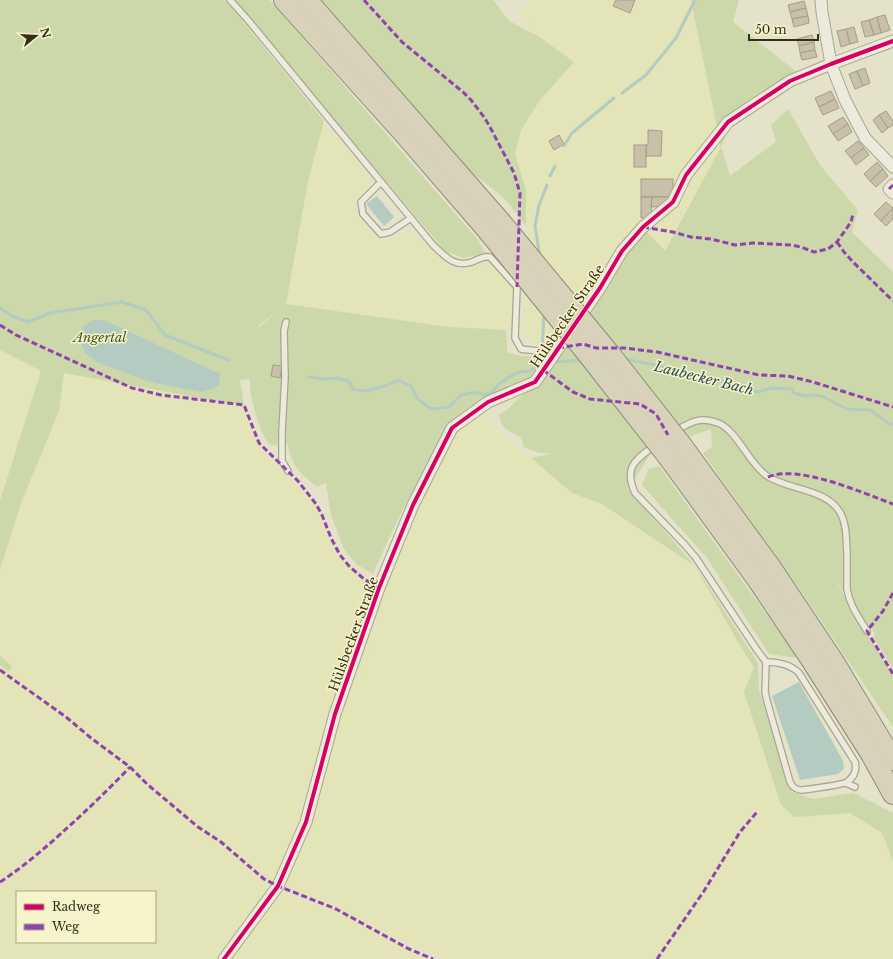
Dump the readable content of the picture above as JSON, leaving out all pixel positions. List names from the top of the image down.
{
  "streets": {
    "street": ["Hülsbecker Straße"]
  },
  "water": ["Laubecker Bach"],
  "parks": ["Angertal"],
  "legend": ["Radweg", "Weg"],
  "scale_bar": "50 m",
  "north": "right"
}
